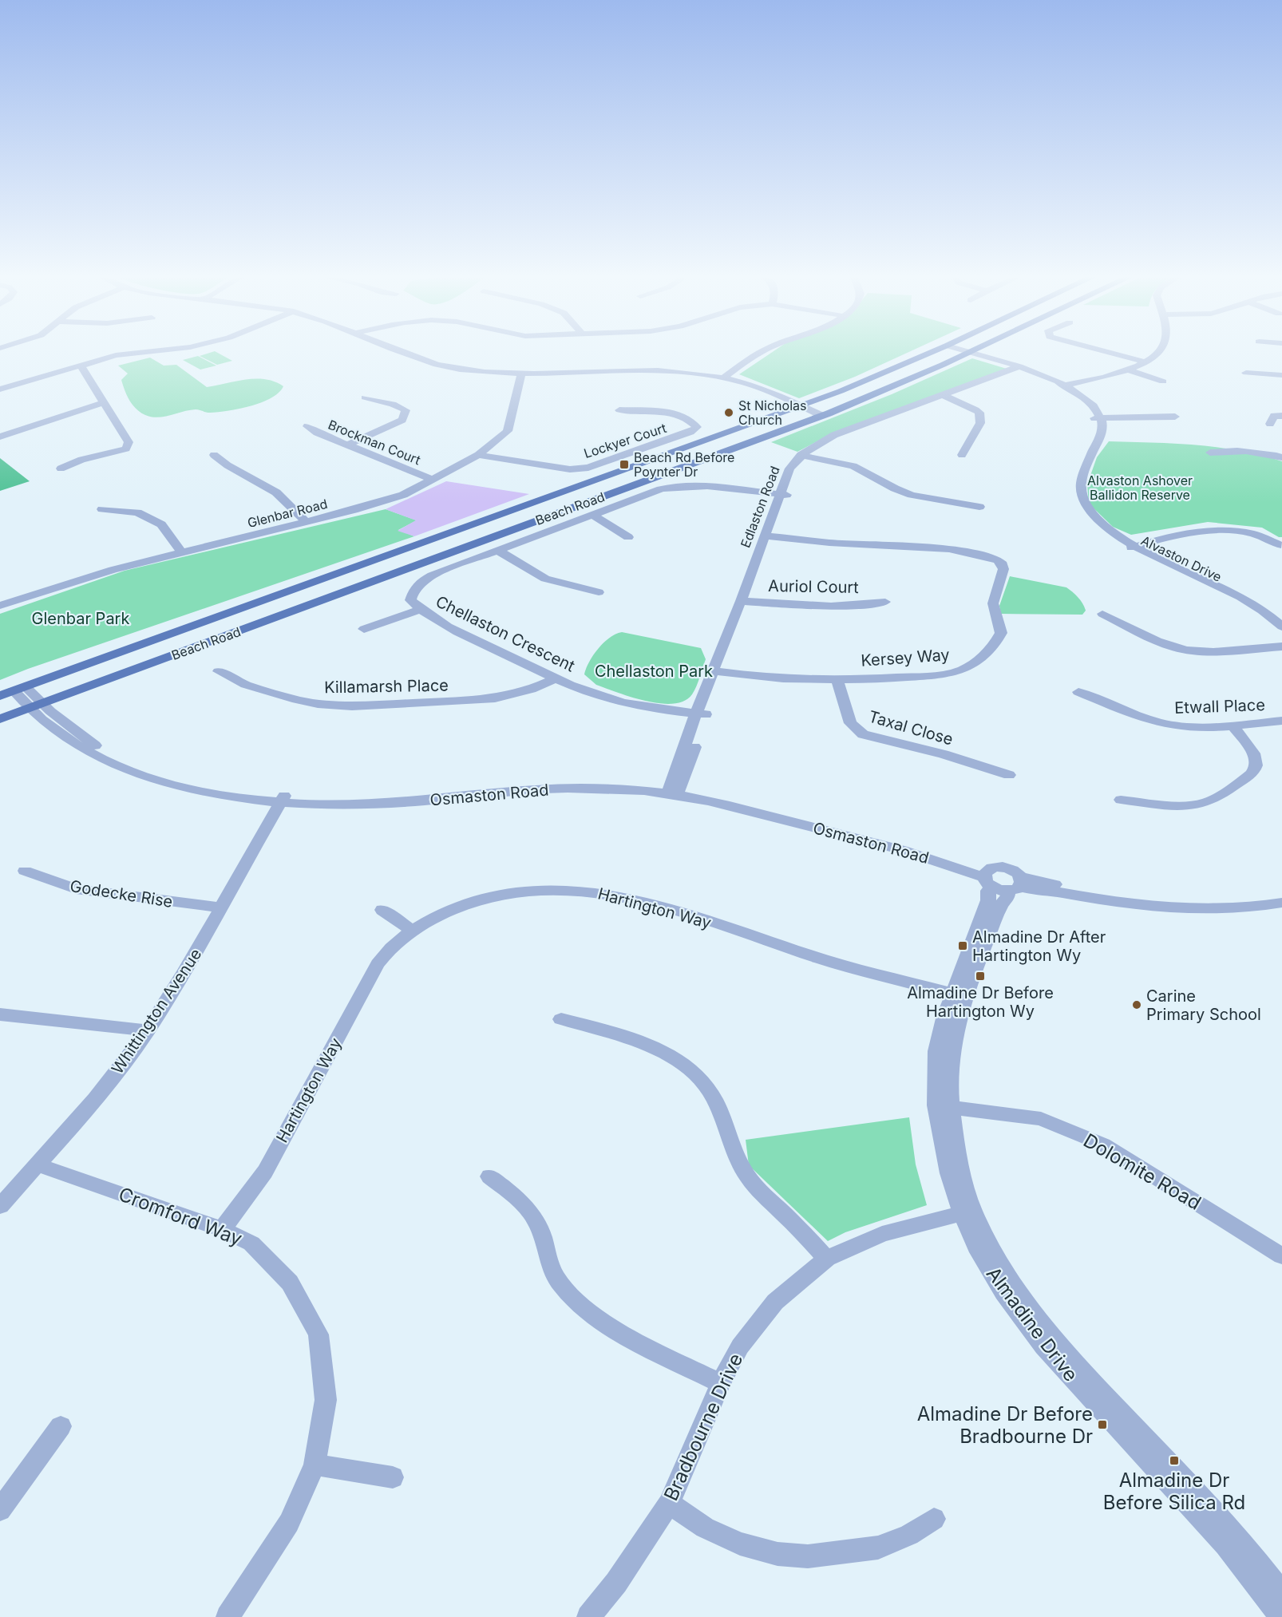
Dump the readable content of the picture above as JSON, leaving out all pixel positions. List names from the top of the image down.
{
  "streets": {
    "main road": ["Beach Road"],
    "street": [
      "Lockyer Court",
      "Brockman Court",
      "Edlaston Road",
      "Glenbar Road",
      "Alvaston Drive",
      "Auriol Court",
      "Chellaston Crescent",
      "Kersey Way",
      "Killamarsh Place",
      "Etwall Place",
      "Taxal Close",
      "Osmaston Road",
      "Godecke Rise",
      "Hartington Way",
      "Whittington Avenue",
      "Dolomite Road",
      "Cromford Way",
      "Almadine Drive",
      "Bradbourne Drive"
    ]
  },
  "crossings": [
    ["Lockyer Court", "Glenbar Road"],
    ["Brockman Court", "Glenbar Road"],
    ["Edlaston Road", "Auriol Court"],
    ["Edlaston Road", "Chellaston Crescent"],
    ["Edlaston Road", "Kersey Way"],
    ["Edlaston Road", "Osmaston Road"],
    ["Beach Road", "Osmaston Road"],
    ["Chellaston Crescent", "Killamarsh Place"],
    ["Kersey Way", "Taxal Close"],
    ["Osmaston Road", "Whittington Avenue"],
    ["Osmaston Road", "Almadine Drive"],
    ["Godecke Rise", "Whittington Avenue"],
    ["Hartington Way", "Cromford Way"],
    ["Hartington Way", "Almadine Drive"],
    ["Whittington Avenue", "Cromford Way"],
    ["Dolomite Road", "Almadine Drive"],
    ["Almadine Drive", "Bradbourne Drive"]
  ],
  "parks": ["Alvaston Ashover Ballidon Reserve", "Glenbar Park", "Chellaston Park"],
  "places": {
    "other": ["St Nicholas Church", "Carine Primary School"],
    "transit": [
      "Beach Rd Before Poynter Dr",
      "Almadine Dr After Hartington Wy",
      "Almadine Dr Before Hartington Wy",
      "Almadine Dr Before Bradbourne Dr",
      "Almadine Dr Before Silica Rd"
    ]
  }
}
